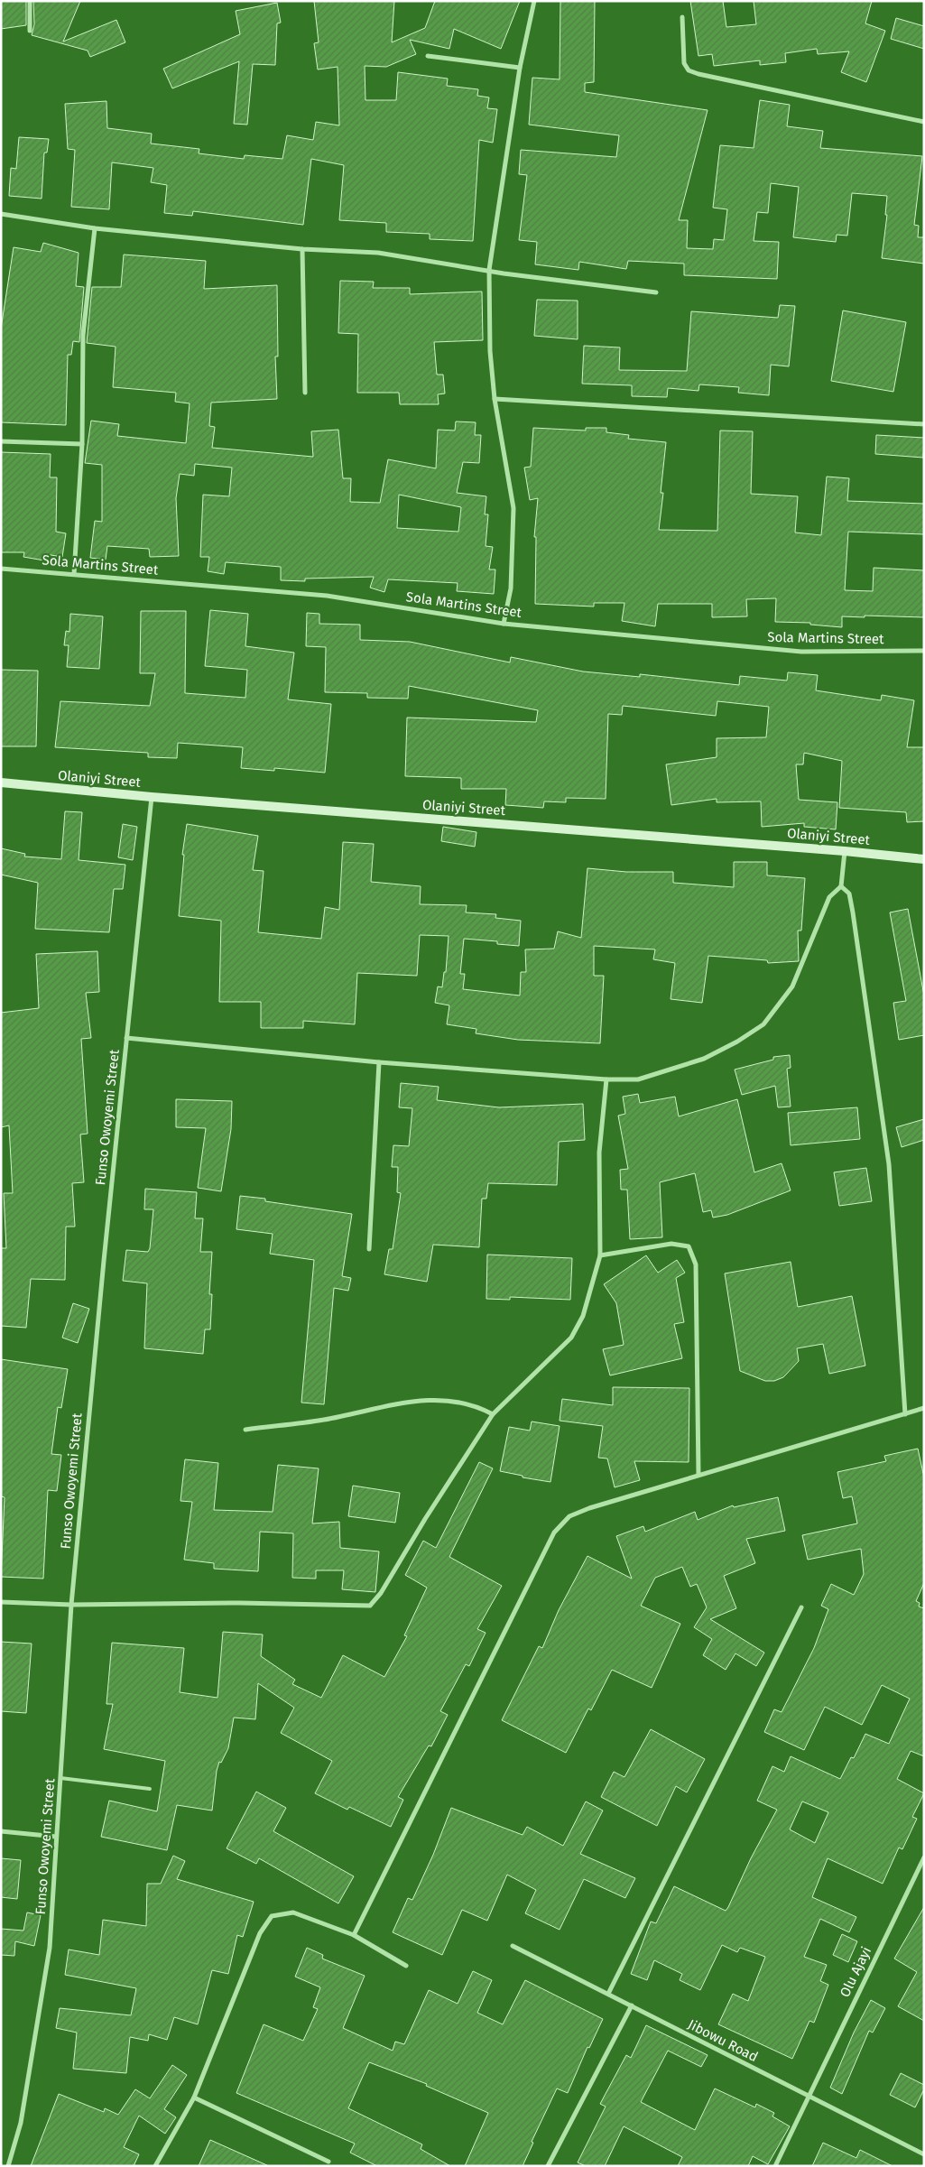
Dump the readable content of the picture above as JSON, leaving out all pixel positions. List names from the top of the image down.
{
  "streets": {
    "street": [
      "Sola Martins Street",
      "Olaniyi Street",
      "Funso Owoyemi Street",
      "Olu Ajayi",
      "Jibowu Road"
    ]
  },
  "crossings": [
    ["Olaniyi Street", "Funso Owoyemi Street"],
    ["Olu Ajayi", "Jibowu Road"]
  ]
}
